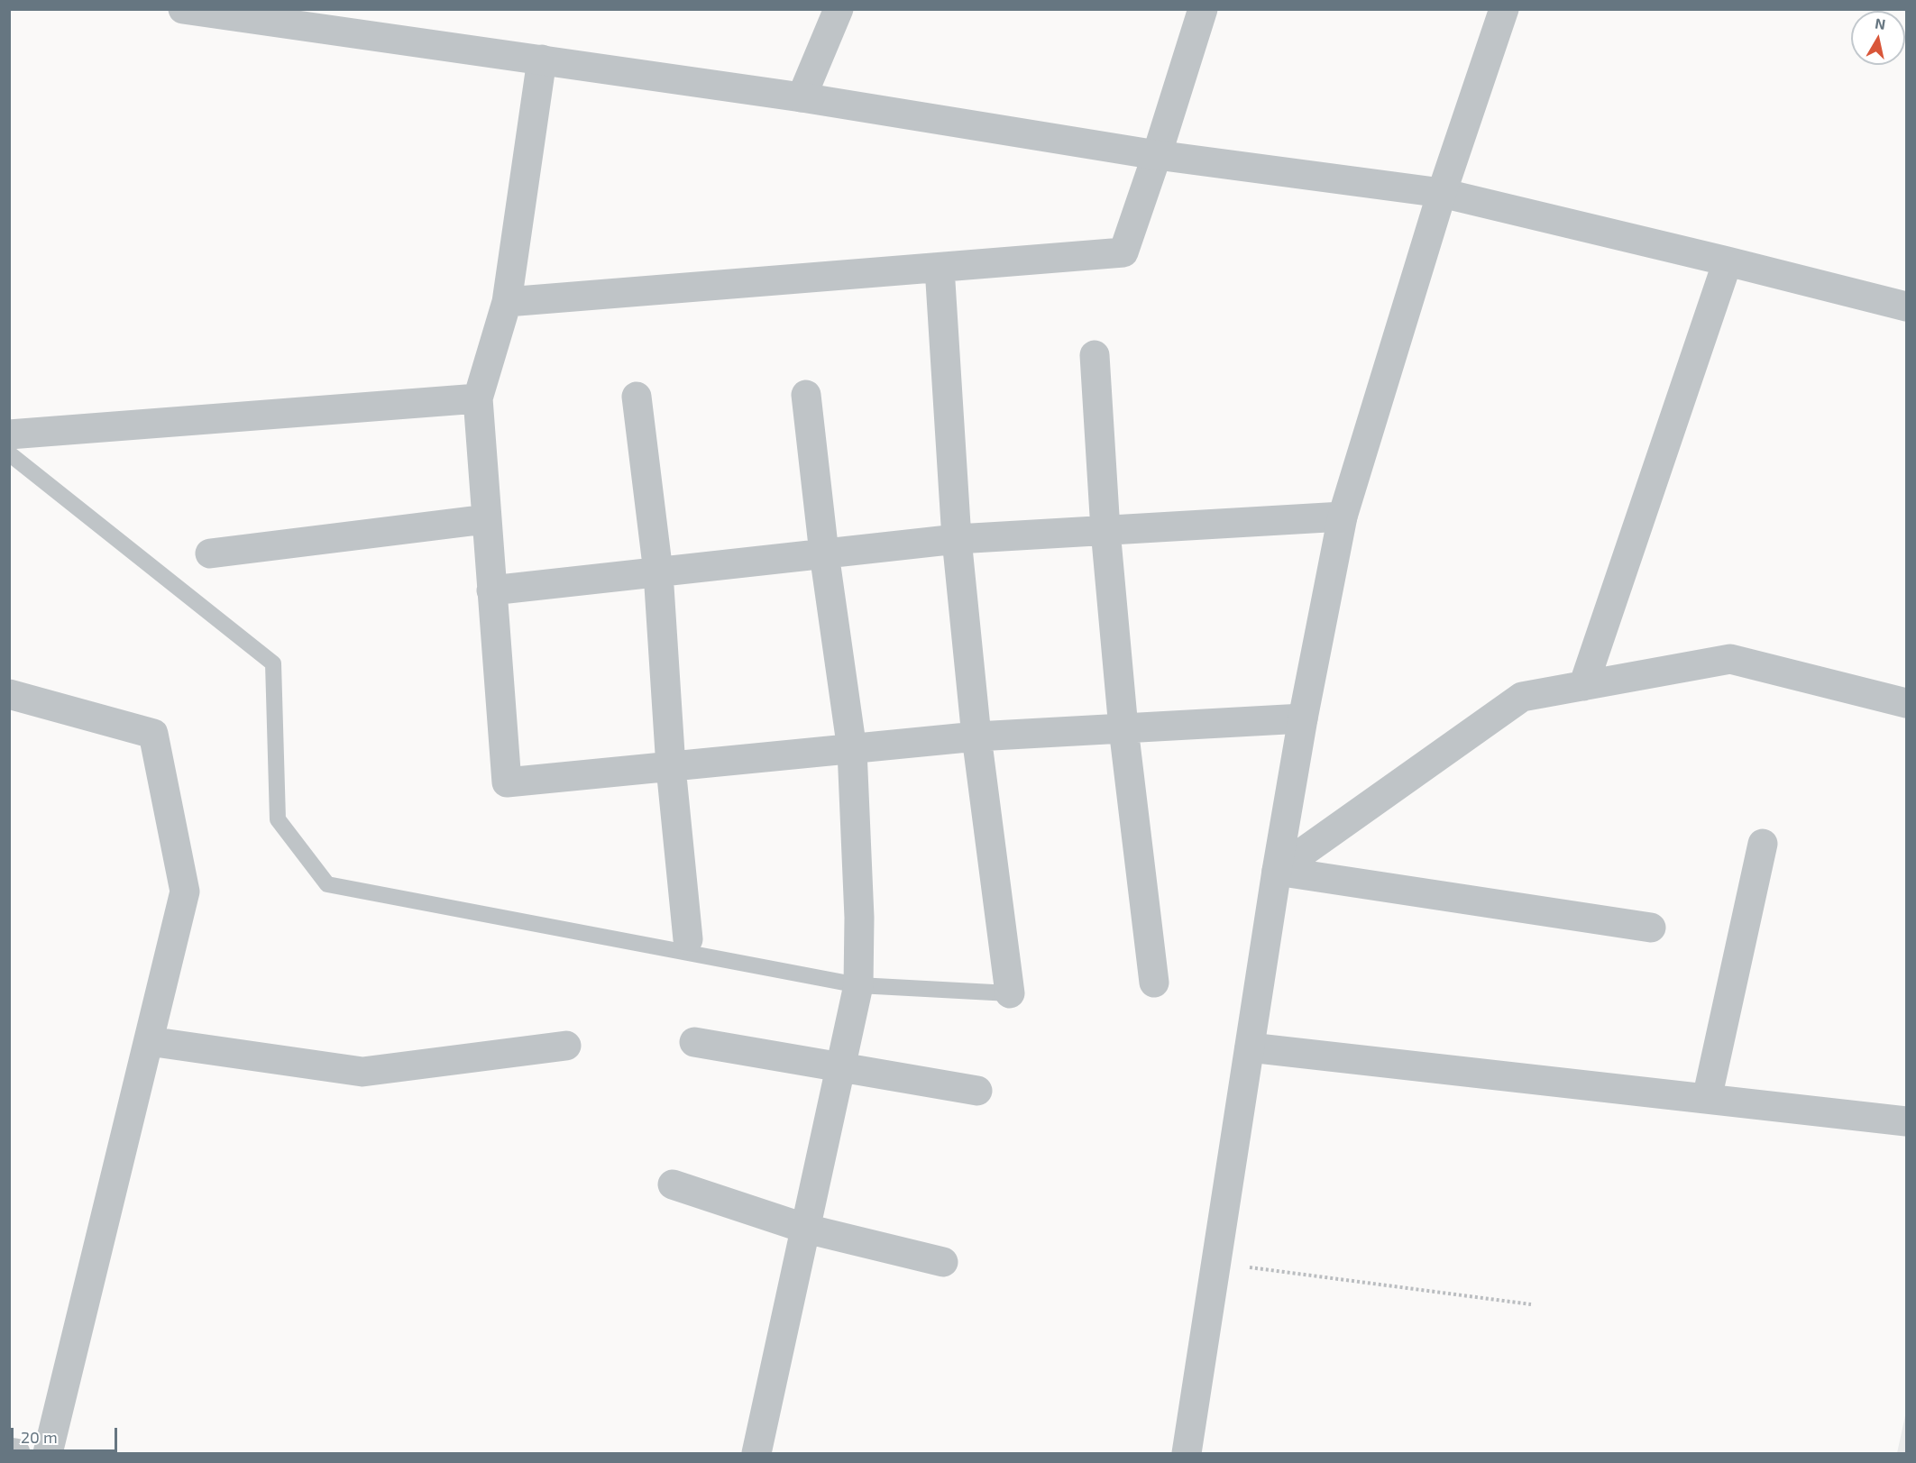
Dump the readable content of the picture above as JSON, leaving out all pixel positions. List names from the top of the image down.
{
  "scale_bar": "20 m",
  "north": "top"
}
